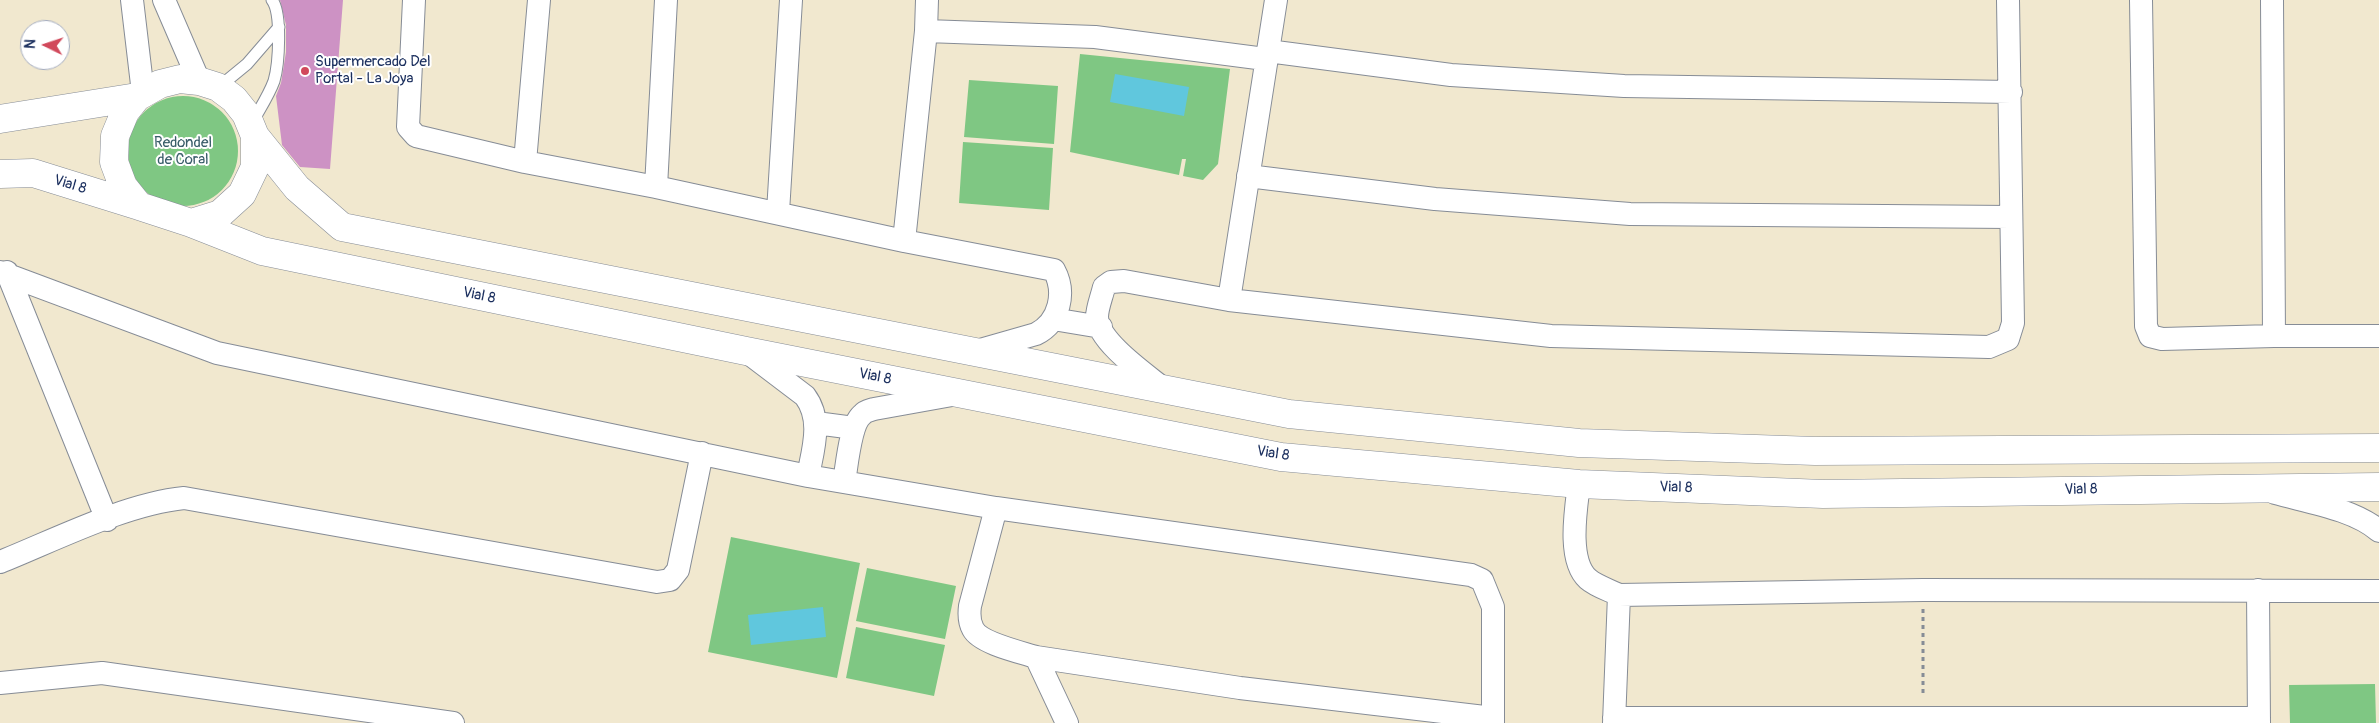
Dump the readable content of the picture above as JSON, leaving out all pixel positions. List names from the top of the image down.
{
  "streets": {
    "main road": ["Vial 8"]
  },
  "parks": ["Redondel de Coral"],
  "places": ["Supermercado Del Portal - La Joya"],
  "north": "left"
}
